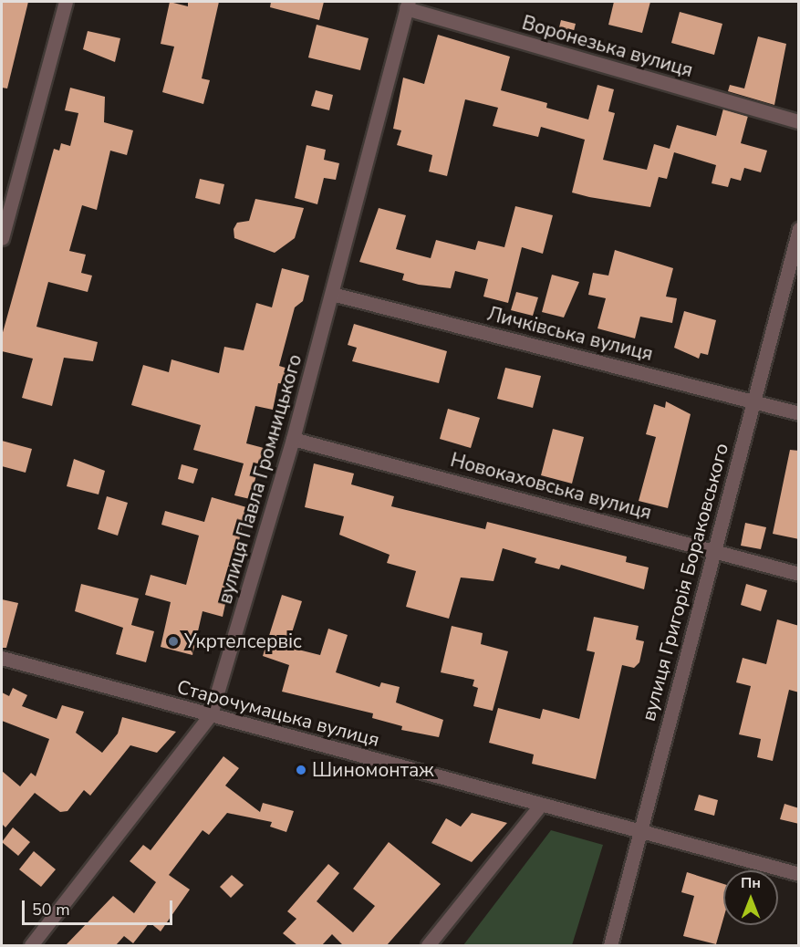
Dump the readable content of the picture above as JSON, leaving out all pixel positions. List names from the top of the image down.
{
  "streets": {
    "street": [
      "Воронезька вулиця",
      "Личківська вулиця",
      "вулиця Павла Громницького",
      "Новокаховська вулиця",
      "вулиця Григорія Бораковського",
      "Старочумацька вулиця"
    ]
  },
  "crossings": [
    ["Воронезька вулиця", "вулиця Павла Громницького"],
    ["Личківська вулиця", "вулиця Павла Громницького"],
    ["Личківська вулиця", "вулиця Григорія Бораковського"],
    ["вулиця Павла Громницького", "Новокаховська вулиця"],
    ["вулиця Павла Громницького", "Старочумацька вулиця"],
    ["Новокаховська вулиця", "вулиця Григорія Бораковського"],
    ["вулиця Григорія Бораковського", "Старочумацька вулиця"]
  ],
  "places": ["Укртелсервіс", "Шиномонтаж"],
  "scale_bar": "50 m",
  "north": "top"
}
